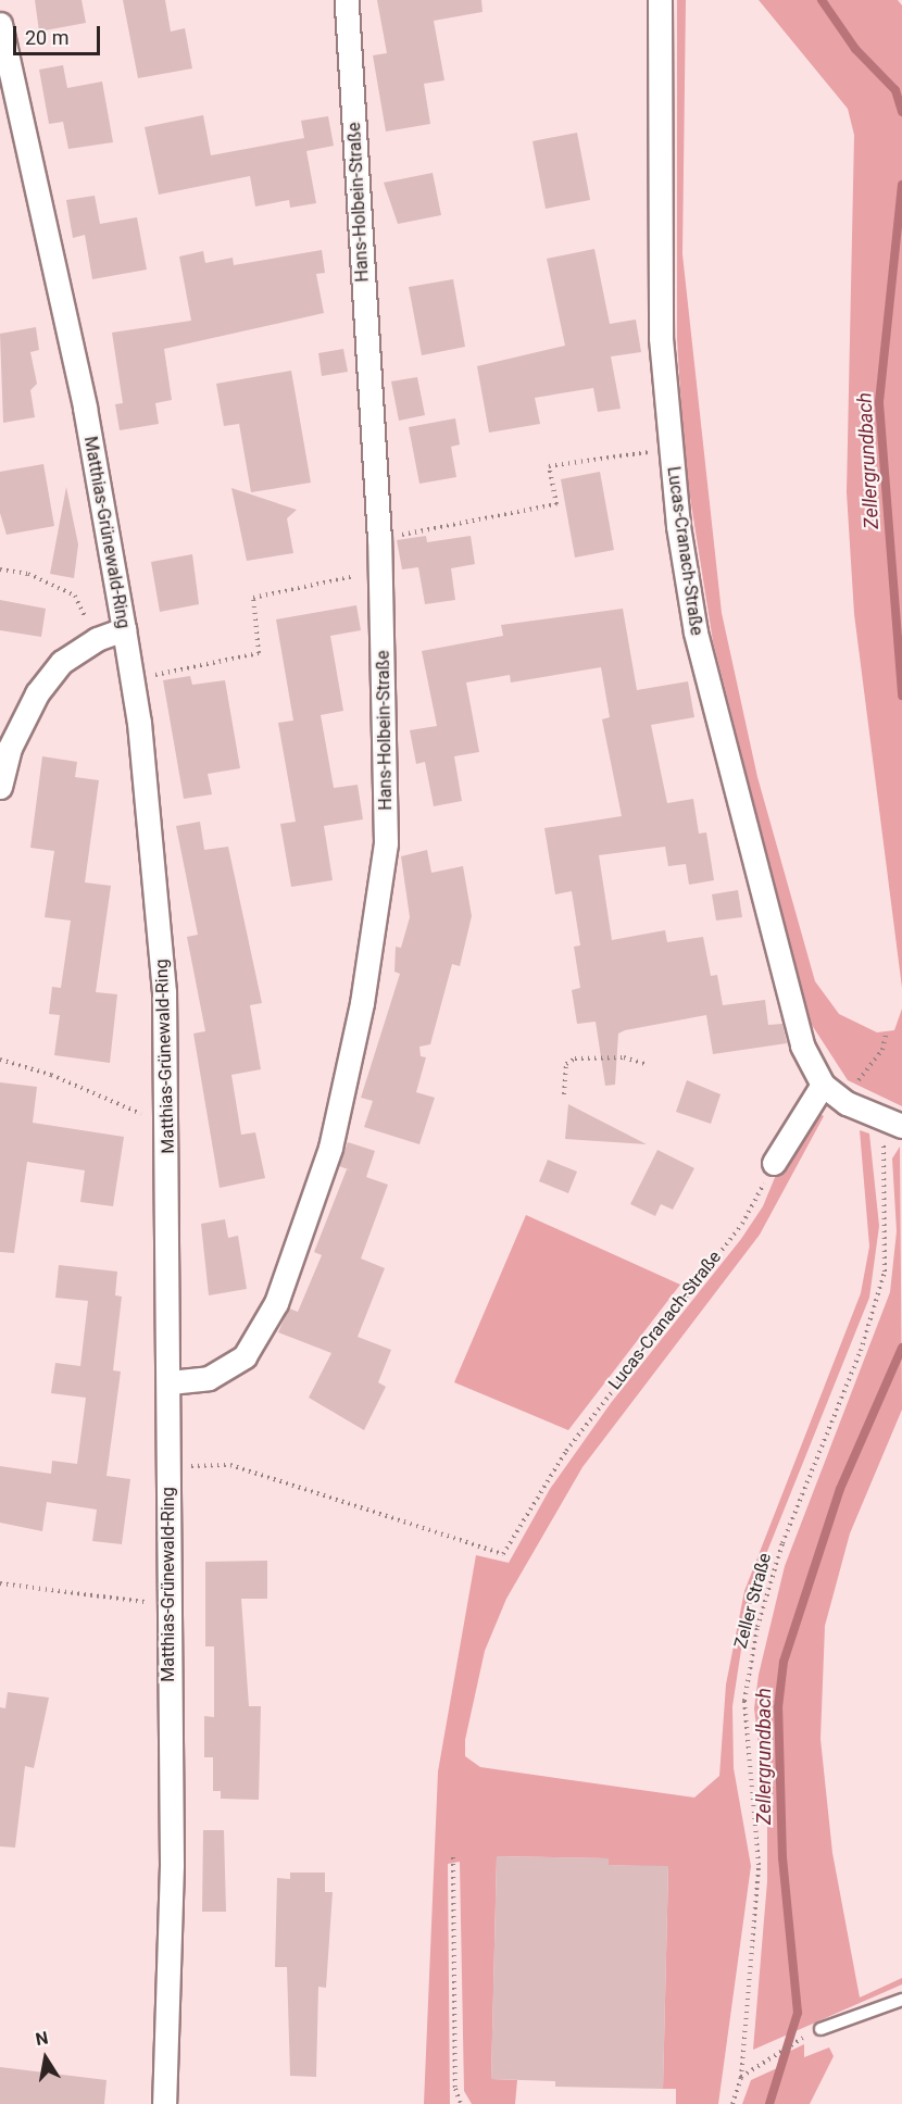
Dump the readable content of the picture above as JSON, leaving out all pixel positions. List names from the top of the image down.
{
  "streets": {
    "street": ["Hans-Holbein-Straße", "Matthias-Grünewald-Ring", "Lucas-Cranach-Straße"],
    "path": ["Zeller Straße"]
  },
  "crossings": [
    ["Hans-Holbein-Straße", "Matthias-Grünewald-Ring"],
    ["Matthias-Grünewald-Ring", "Lucas-Cranach-Straße"]
  ],
  "water": ["Zellergrundbach"],
  "scale_bar": "20 m",
  "north": "top"
}
